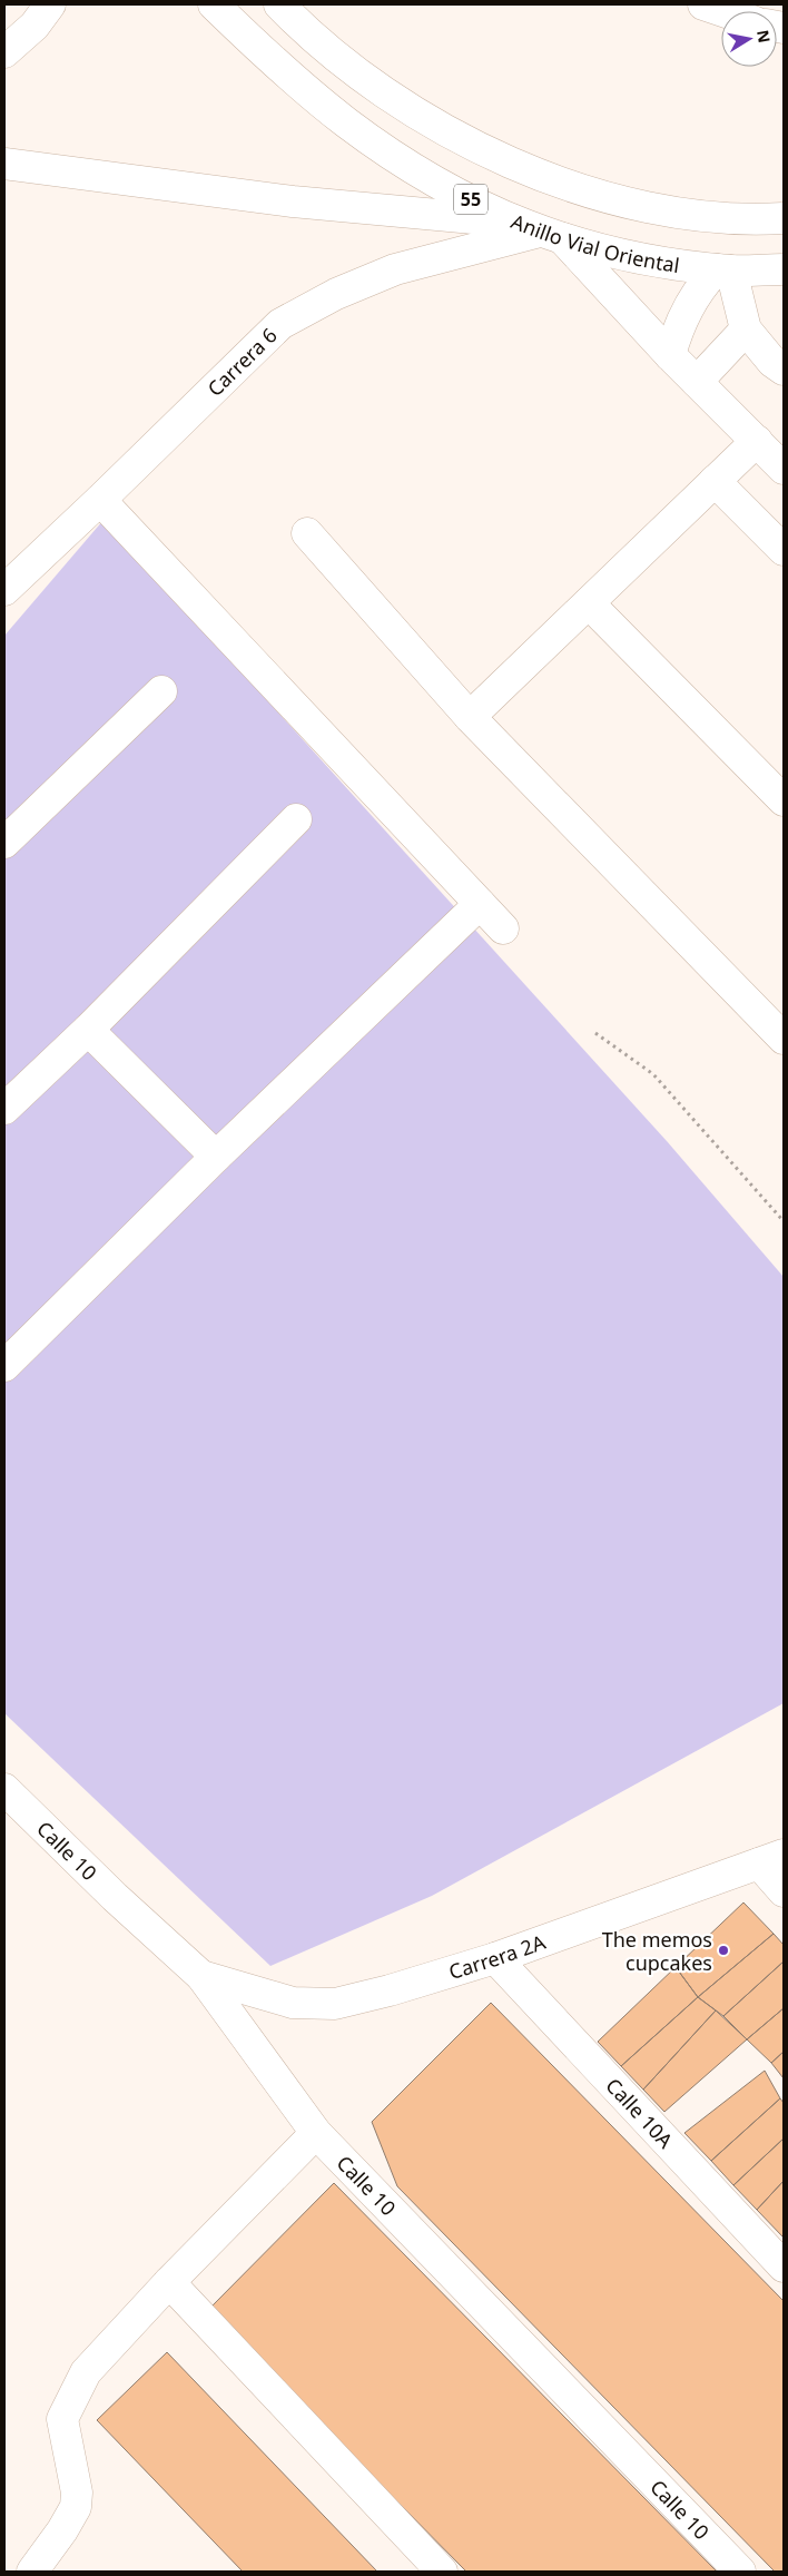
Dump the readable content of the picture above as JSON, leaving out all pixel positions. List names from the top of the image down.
{
  "streets": {
    "main road": [
      "55",
      "Anillo Vial Oriental",
      "Carrera 6",
      "Calle 10",
      "Carrera 2A",
      "Calle 10A"
    ]
  },
  "crossings": [
    ["Anillo Vial Oriental", "Carrera 6"],
    ["Calle 10", "Carrera 2A"],
    ["Carrera 2A", "Calle 10A"]
  ],
  "places": ["The memos cupcakes"],
  "north": "right"
}
